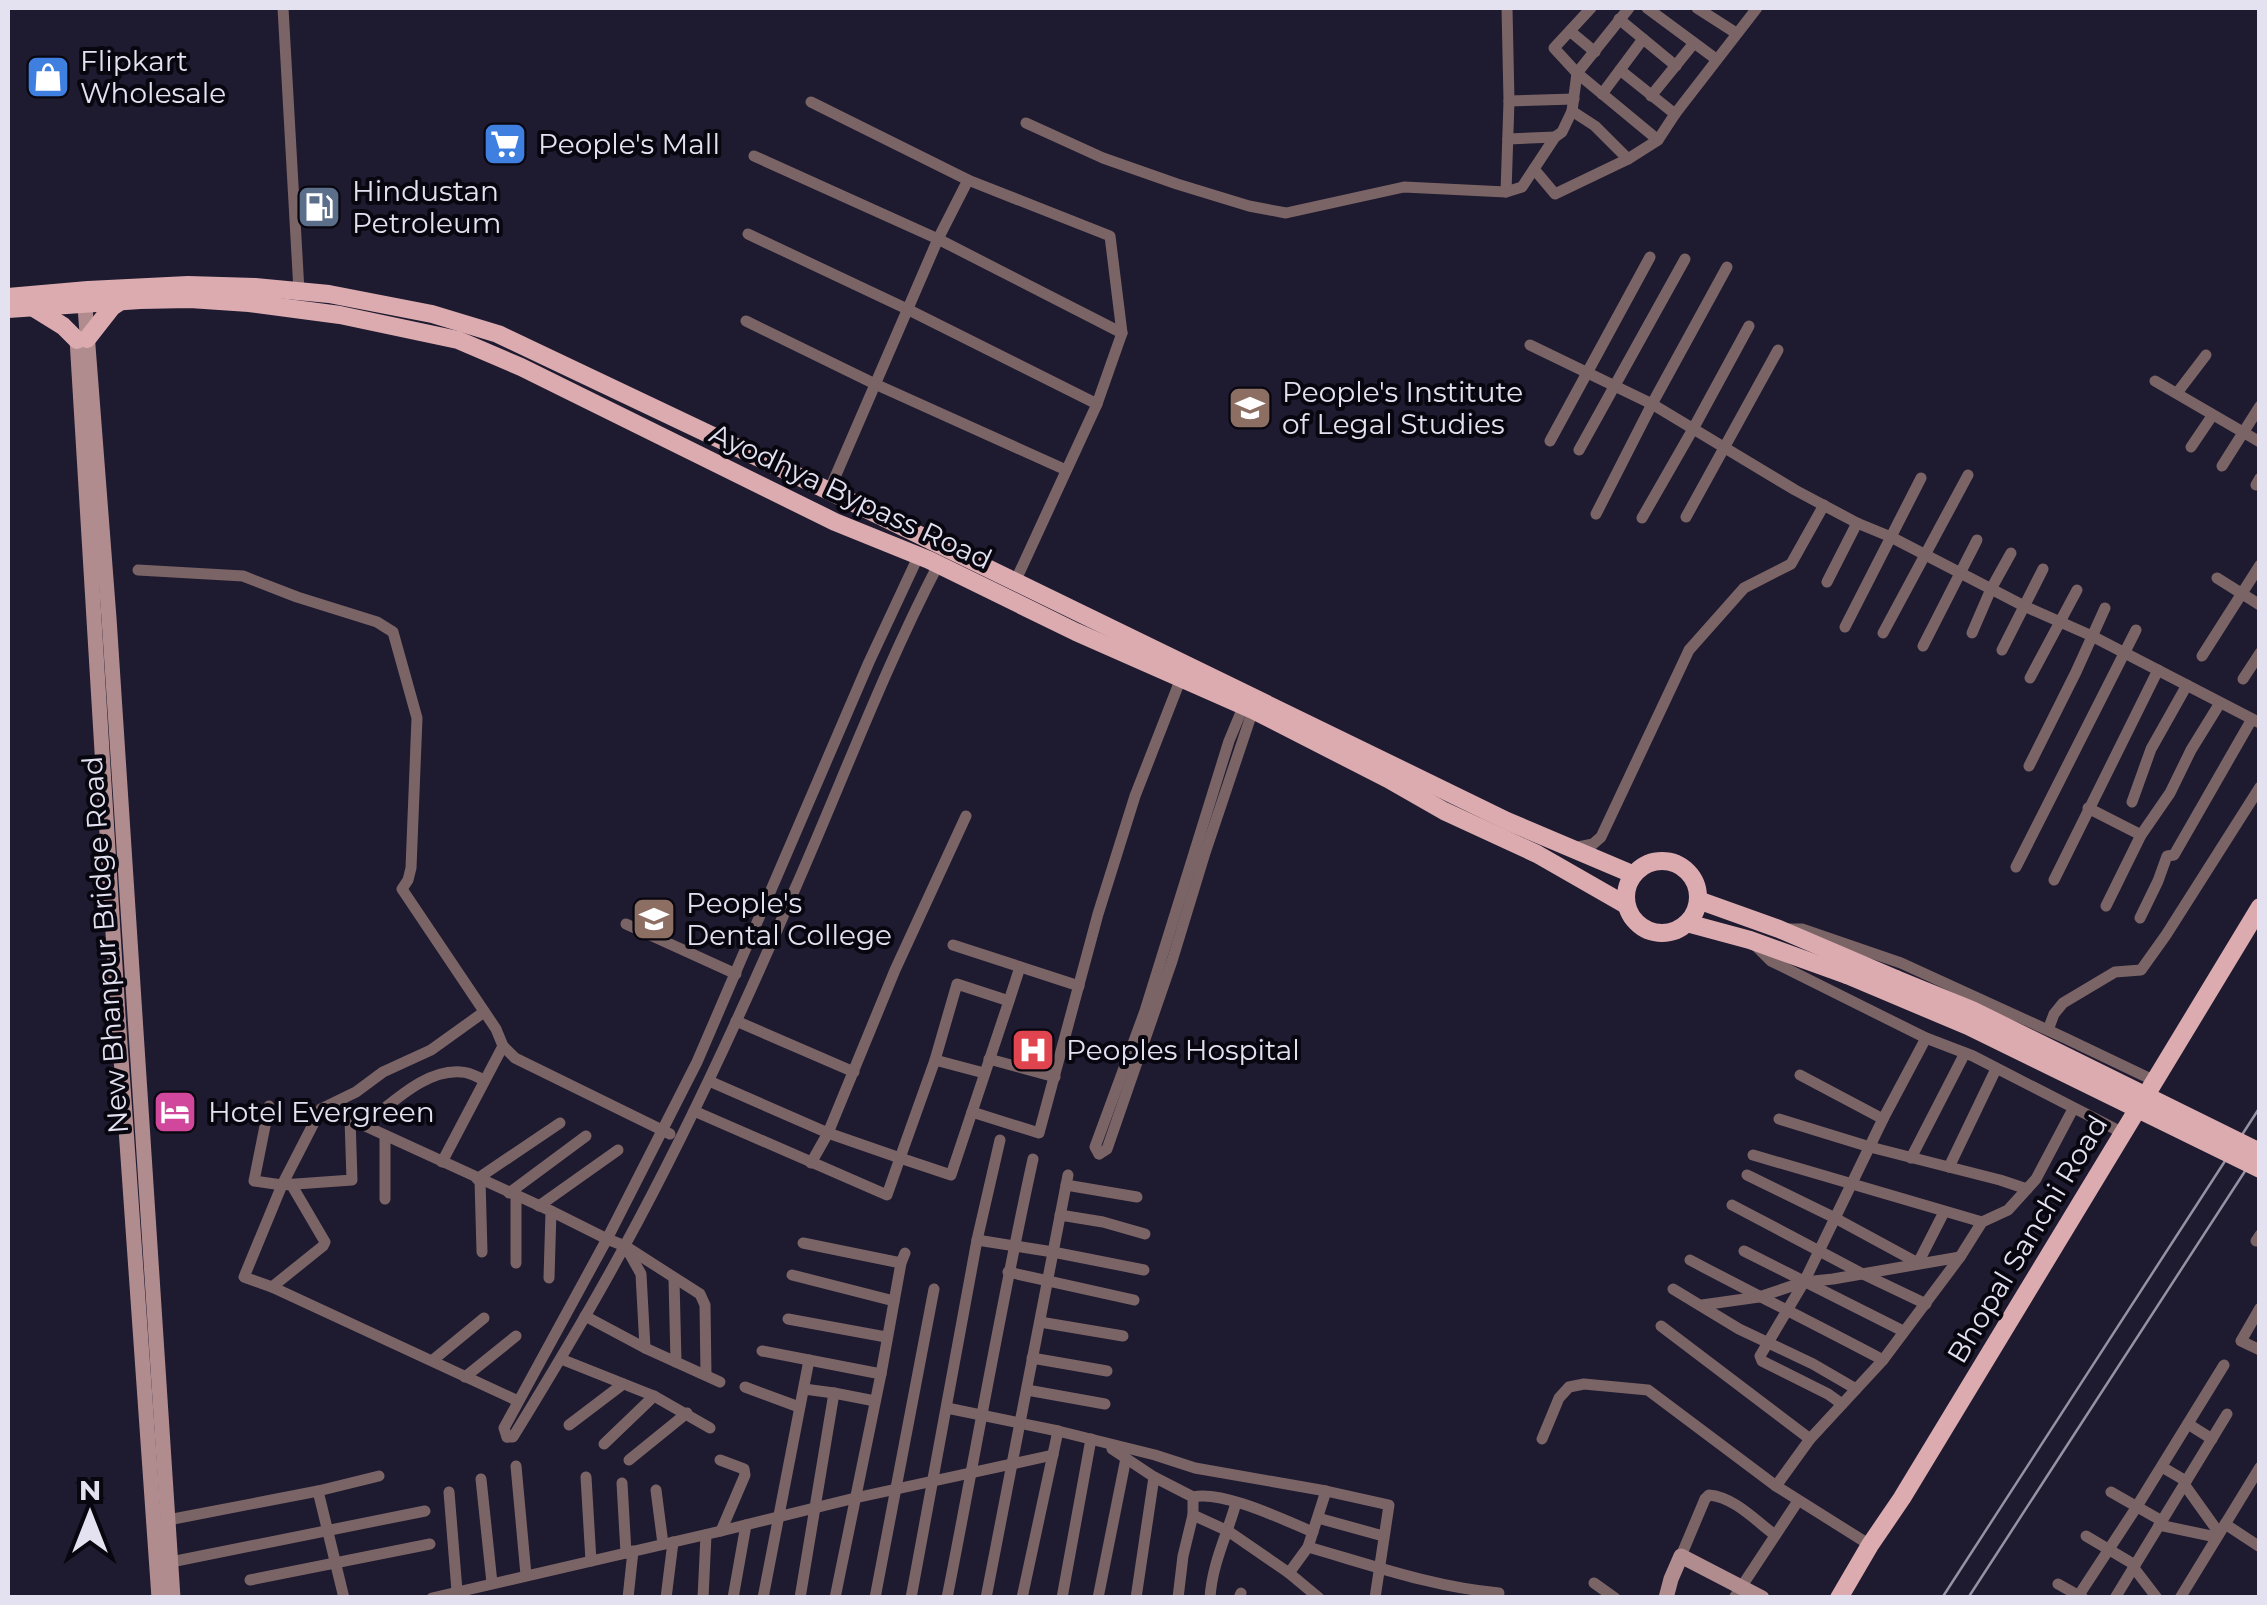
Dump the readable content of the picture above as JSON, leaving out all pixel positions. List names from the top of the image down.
{
  "streets": {
    "main road": ["Ayodhya Bypass Road", "Bhopal Sanchi Road"],
    "street": ["New Bhanpur Bridge Road"]
  },
  "crossings": [
    ["Ayodhya Bypass Road", "New Bhanpur Bridge Road"]
  ],
  "places": {
    "shop": ["Flipkart Wholesale"],
    "supermarket": ["People's Mall"],
    "fuel station": ["Hindustan Petroleum"],
    "school or university": ["People's Institute of Legal Studies", "People's Dental College"],
    "hospital": ["Peoples Hospital"],
    "hotel": ["Hotel Evergreen"]
  },
  "north": "top"
}
